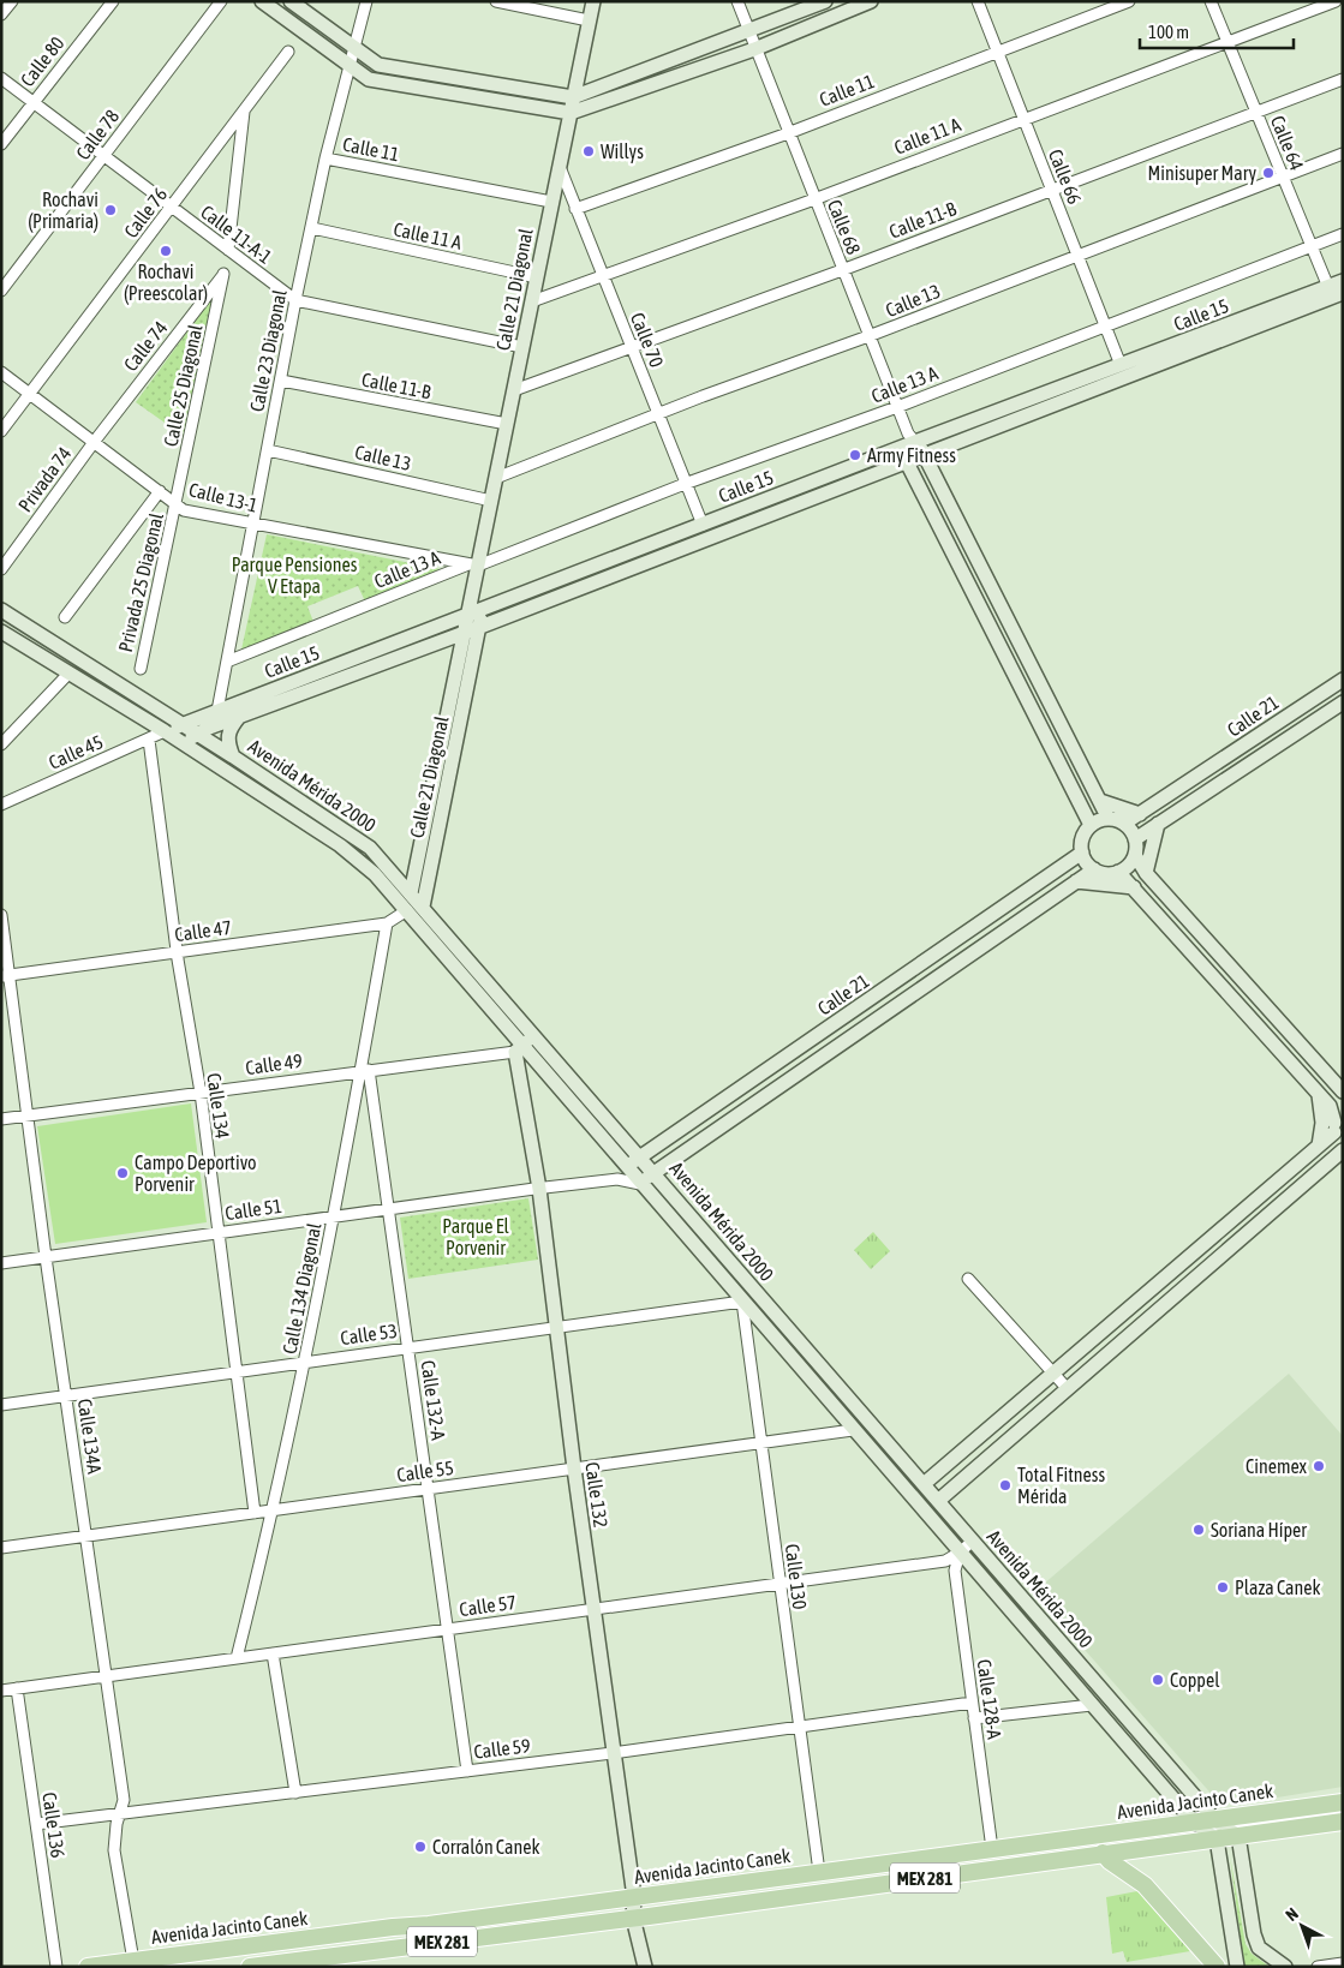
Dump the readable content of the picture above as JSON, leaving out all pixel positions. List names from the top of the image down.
{
  "streets": {
    "main road": ["Avenida Jacinto Canek", "MEX 281"],
    "street": [
      "Calle 80",
      "Calle 11",
      "Calle 78",
      "Calle 11 A",
      "Calle 64",
      "Calle 66",
      "Calle 76",
      "Calle 11-B",
      "Calle 68",
      "Calle 11-A-1",
      "Calle 21 Diagonal",
      "Calle 13",
      "Calle 15",
      "Calle 70",
      "Calle 74",
      "Calle 23 Diagonal",
      "Calle 13 A",
      "Calle 25 Diagonal",
      "Privada 74",
      "Calle 13-1",
      "Privada 25 Diagonal",
      "Calle 21",
      "Calle 45",
      "Avenida Mérida 2000",
      "Calle 47",
      "Calle 49",
      "Calle 134",
      "Calle 51",
      "Calle 134 Diagonal",
      "Calle 53",
      "Calle 132-A",
      "Calle 134A",
      "Calle 55",
      "Calle 132",
      "Calle 130",
      "Calle 57",
      "Calle 128-A",
      "Calle 59",
      "Calle 136"
    ]
  },
  "crossings": [
    ["Calle 80", "Calle 11-A-1"],
    ["Calle 11", "Calle 66"],
    ["Calle 11", "Calle 68"],
    ["Calle 11", "Calle 21 Diagonal"],
    ["Calle 11", "Calle 70"],
    ["Calle 11", "Calle 23 Diagonal"],
    ["Calle 78", "Calle 11-A-1"],
    ["Calle 11 A", "Calle 64"],
    ["Calle 11 A", "Calle 66"],
    ["Calle 11 A", "Calle 68"],
    ["Calle 11 A", "Calle 21 Diagonal"],
    ["Calle 11 A", "Calle 70"],
    ["Calle 11 A", "Calle 23 Diagonal"],
    ["Calle 64", "Calle 11-B"],
    ["Calle 64", "Calle 13"],
    ["Calle 64", "Calle 15"],
    ["Calle 64", "Calle 13 A"],
    ["Calle 66", "Calle 11-B"],
    ["Calle 66", "Calle 13"],
    ["Calle 66", "Calle 15"],
    ["Calle 66", "Calle 13 A"],
    ["Calle 76", "Calle 11-A-1"],
    ["Calle 76", "Calle 13-1"],
    ["Calle 11-B", "Calle 68"],
    ["Calle 11-B", "Calle 21 Diagonal"],
    ["Calle 11-B", "Calle 70"],
    ["Calle 11-B", "Calle 23 Diagonal"],
    ["Calle 68", "Calle 13"],
    ["Calle 68", "Calle 15"],
    ["Calle 68", "Calle 13 A"],
    ["Calle 11-A-1", "Calle 21 Diagonal"],
    ["Calle 11-A-1", "Calle 23 Diagonal"],
    ["Calle 21 Diagonal", "Calle 13"],
    ["Calle 21 Diagonal", "Calle 15"],
    ["Calle 21 Diagonal", "Calle 70"],
    ["Calle 21 Diagonal", "Calle 13 A"],
    ["Calle 21 Diagonal", "Calle 13-1"],
    ["Calle 21 Diagonal", "Avenida Mérida 2000"],
    ["Calle 13", "Calle 70"],
    ["Calle 13", "Calle 23 Diagonal"],
    ["Calle 15", "Calle 70"],
    ["Calle 15", "Calle 23 Diagonal"],
    ["Calle 15", "Calle 45"],
    ["Calle 15", "Avenida Mérida 2000"],
    ["Calle 70", "Calle 13 A"],
    ["Calle 74", "Calle 25 Diagonal"],
    ["Calle 74", "Privada 74"],
    ["Calle 74", "Calle 13-1"],
    ["Calle 23 Diagonal", "Calle 13 A"],
    ["Calle 23 Diagonal", "Calle 13-1"],
    ["Calle 13 A", "Calle 13-1"],
    ["Calle 25 Diagonal", "Calle 13-1"],
    ["Calle 25 Diagonal", "Privada 25 Diagonal"],
    ["Privada 74", "Calle 13-1"],
    ["Calle 13-1", "Privada 25 Diagonal"],
    ["Calle 21", "Avenida Mérida 2000"],
    ["Calle 21", "Calle 51"],
    ["Calle 45", "Avenida Mérida 2000"],
    ["Calle 45", "Calle 134"],
    ["Avenida Mérida 2000", "Calle 47"],
    ["Avenida Mérida 2000", "Calle 49"],
    ["Avenida Mérida 2000", "Calle 51"],
    ["Avenida Mérida 2000", "Calle 53"],
    ["Avenida Mérida 2000", "Calle 55"],
    ["Avenida Mérida 2000", "Calle 132"],
    ["Avenida Mérida 2000", "Calle 130"],
    ["Avenida Mérida 2000", "Calle 57"],
    ["Avenida Mérida 2000", "Calle 128-A"],
    ["Avenida Mérida 2000", "Avenida Jacinto Canek"],
    ["Calle 47", "Calle 134"],
    ["Calle 47", "Calle 134 Diagonal"],
    ["Calle 47", "Calle 134A"],
    ["Calle 49", "Calle 134"],
    ["Calle 49", "Calle 134 Diagonal"],
    ["Calle 49", "Calle 132-A"],
    ["Calle 49", "Calle 134A"],
    ["Calle 49", "Calle 132"],
    ["Calle 134", "Calle 51"],
    ["Calle 134", "Calle 53"],
    ["Calle 134", "Calle 55"],
    ["Calle 51", "Calle 134 Diagonal"],
    ["Calle 51", "Calle 132-A"],
    ["Calle 51", "Calle 134A"],
    ["Calle 51", "Calle 132"],
    ["Calle 134 Diagonal", "Calle 53"],
    ["Calle 134 Diagonal", "Calle 132-A"],
    ["Calle 134 Diagonal", "Calle 55"],
    ["Calle 134 Diagonal", "Calle 57"],
    ["Calle 53", "Calle 132-A"],
    ["Calle 53", "Calle 134A"],
    ["Calle 53", "Calle 132"],
    ["Calle 53", "Calle 130"],
    ["Calle 132-A", "Calle 55"],
    ["Calle 132-A", "Calle 57"],
    ["Calle 132-A", "Calle 59"],
    ["Calle 134A", "Calle 55"],
    ["Calle 134A", "Calle 57"],
    ["Calle 134A", "Calle 59"],
    ["Calle 134A", "Avenida Jacinto Canek"],
    ["Calle 55", "Calle 132"],
    ["Calle 55", "Calle 130"],
    ["Calle 132", "Calle 57"],
    ["Calle 132", "Calle 59"],
    ["Calle 132", "Avenida Jacinto Canek"],
    ["Calle 130", "Calle 57"],
    ["Calle 130", "Calle 59"],
    ["Calle 130", "Avenida Jacinto Canek"],
    ["Calle 57", "Calle 128-A"],
    ["Calle 57", "Calle 136"],
    ["Calle 128-A", "Calle 59"],
    ["Calle 128-A", "Avenida Jacinto Canek"],
    ["Calle 59", "Calle 136"]
  ],
  "parks": ["Parque Pensiones V Etapa", "Parque El Porvenir"],
  "places": [
    "Willys",
    "Minisuper Mary",
    "Rochavi (Primaria)",
    "Rochavi (Preescolar)",
    "Army Fitness",
    "Campo Deportivo Porvenir",
    "Cinemex",
    "Total Fitness Mérida",
    "Soriana Híper",
    "Plaza Canek",
    "Coppel",
    "Corralón Canek"
  ],
  "scale_bar": "100 m",
  "north": "top left"
}
